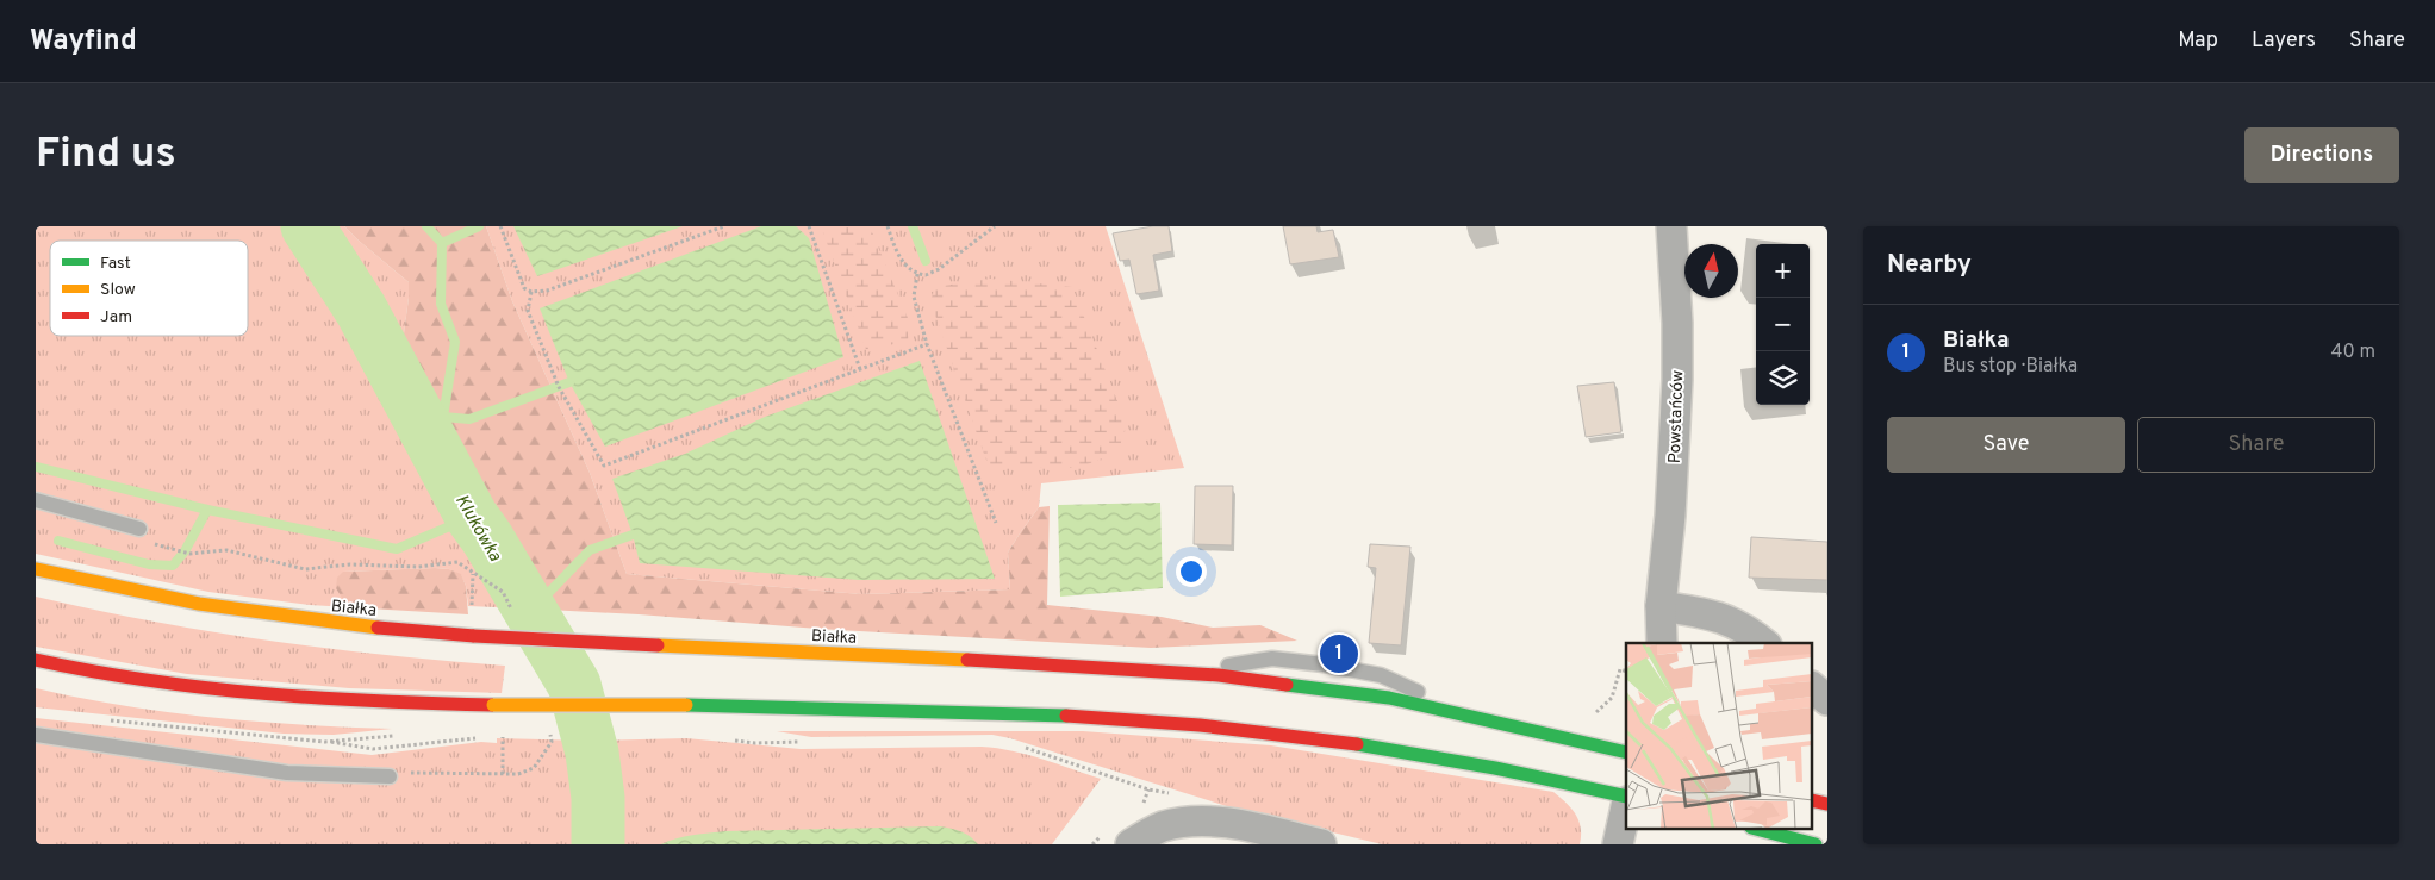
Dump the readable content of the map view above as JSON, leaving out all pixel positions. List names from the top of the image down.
{
  "streets": {
    "highway": ["Białka"],
    "street": ["Powstańców"]
  },
  "water": ["Klukówka"],
  "legend": ["Fast", "Slow", "Jam"],
  "north": "top",
  "page": {
    "header": "Wayfind",
    "nav": ["Map", "Layers", "Share"],
    "buttons": [
      "Directions",
      ["Save", "Share"]
    ],
    "title": "Find us",
    "heading": "Nearby",
    "map_buttons": ["+", "−"],
    "list": [
      {
        "mark": "1",
        "name": "Białka",
        "note": "Bus stop · Białka",
        "value": "40 m"
      }
    ],
    "pins": "1"
  }
}
